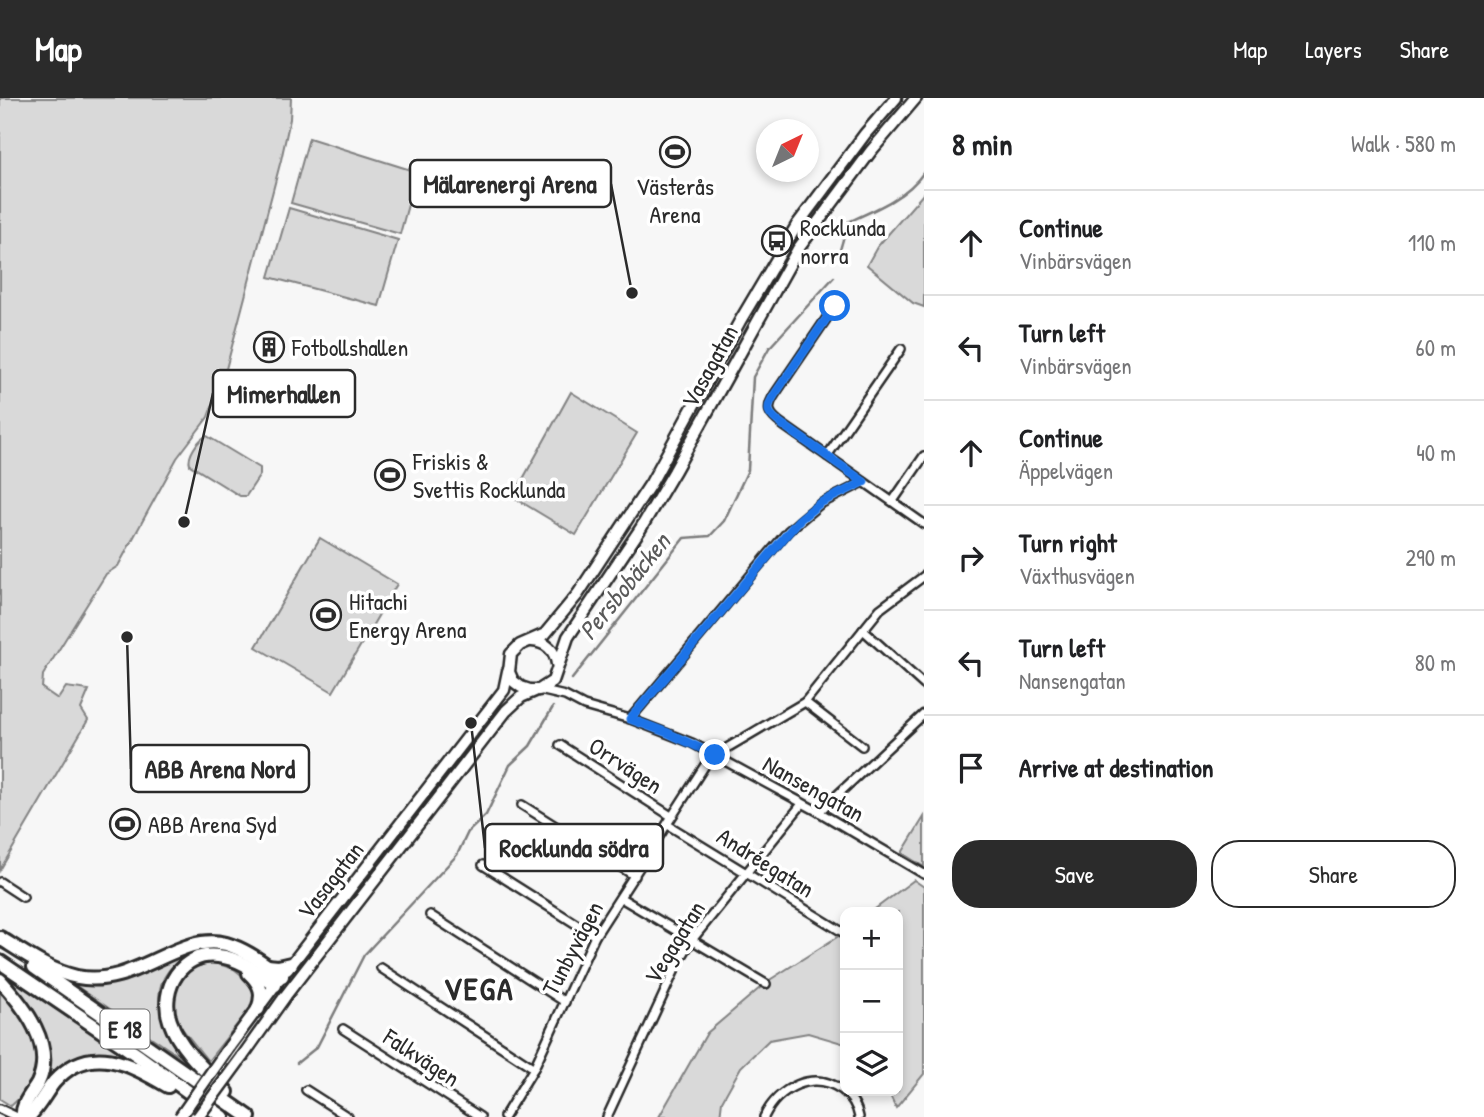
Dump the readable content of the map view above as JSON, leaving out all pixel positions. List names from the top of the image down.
{
  "streets": {
    "highway": ["E 18"],
    "street": [
      "Vasagatan",
      "Orrvägen",
      "Nansengatan",
      "Andréegatan",
      "Vegagatan",
      "Tunbyvägen",
      "Falkvägen"
    ]
  },
  "crossings": [
    ["Vasagatan", "Nansengatan"],
    ["Vasagatan", "E 18"],
    ["Orrvägen", "Tunbyvägen"],
    ["Nansengatan", "Vegagatan"],
    ["Nansengatan", "Tunbyvägen"],
    ["Andréegatan", "Vegagatan"],
    ["Andréegatan", "Tunbyvägen"]
  ],
  "districts": ["VEGA"],
  "water": ["Persbobäcken"],
  "places": {
    "sports": [
      "Västerås Arena",
      "Friskis & Svettis Rocklunda",
      "Hitachi Energy Arena",
      "ABB Arena Syd"
    ],
    "bus stop": ["Rocklunda norra"],
    "other": [
      "Mälarenergi Arena",
      "Mimerhallen",
      "ABB Arena Nord",
      "Rocklunda södra"
    ],
    "building": ["Fotbollshallen"]
  },
  "north": "top right",
  "page": {
    "header": "Map",
    "nav": ["Map", "Layers", "Share"],
    "heading": ["8 min", "Walk · 580 m"],
    "list": [
      ["Continue", "Vinbärsvägen", "110 m"],
      ["Turn left", "Vinbärsvägen", "60 m"],
      ["Continue", "Äppelvägen", "40 m"],
      ["Turn right", "Växthusvägen", "290 m"],
      ["Turn left", "Nansengatan", "80 m"],
      "Arrive at destination"
    ],
    "buttons": ["Save", "Share"],
    "map_buttons": ["+", "−"]
  }
}
